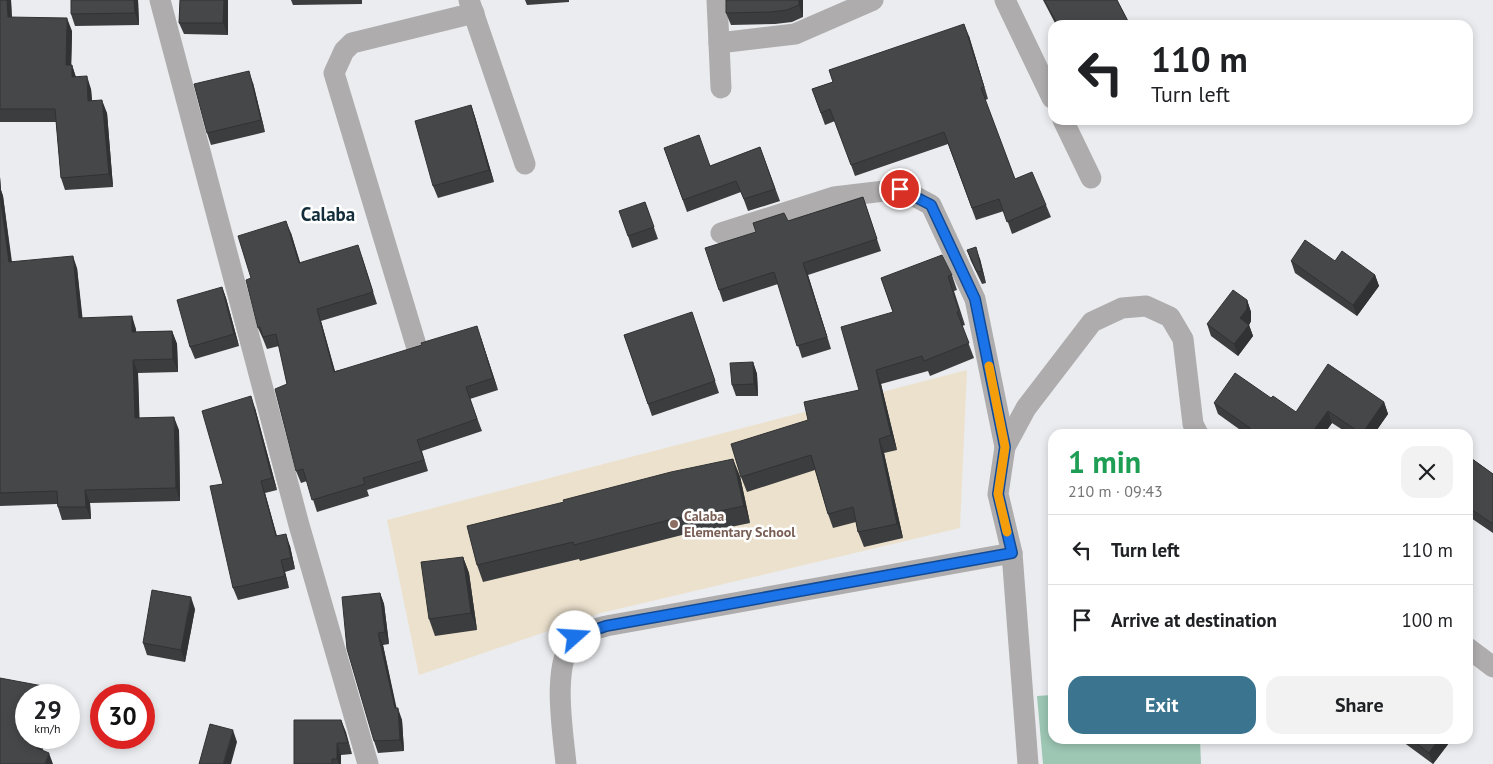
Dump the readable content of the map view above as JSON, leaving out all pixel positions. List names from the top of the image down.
{
  "districts": ["Calaba"],
  "places": ["Calaba Elementary School"],
  "page": {
    "turn": ["110 m", "Turn left"],
    "heading": ["1 min", "210 m · 09:43"],
    "list": [
      {
        "name": "Turn left",
        "value": "110 m"
      },
      {
        "name": "Arrive at destination",
        "value": "100 m"
      }
    ],
    "buttons": ["Exit", "Share"],
    "speed": "29 km/h",
    "limit": "30"
  }
}
